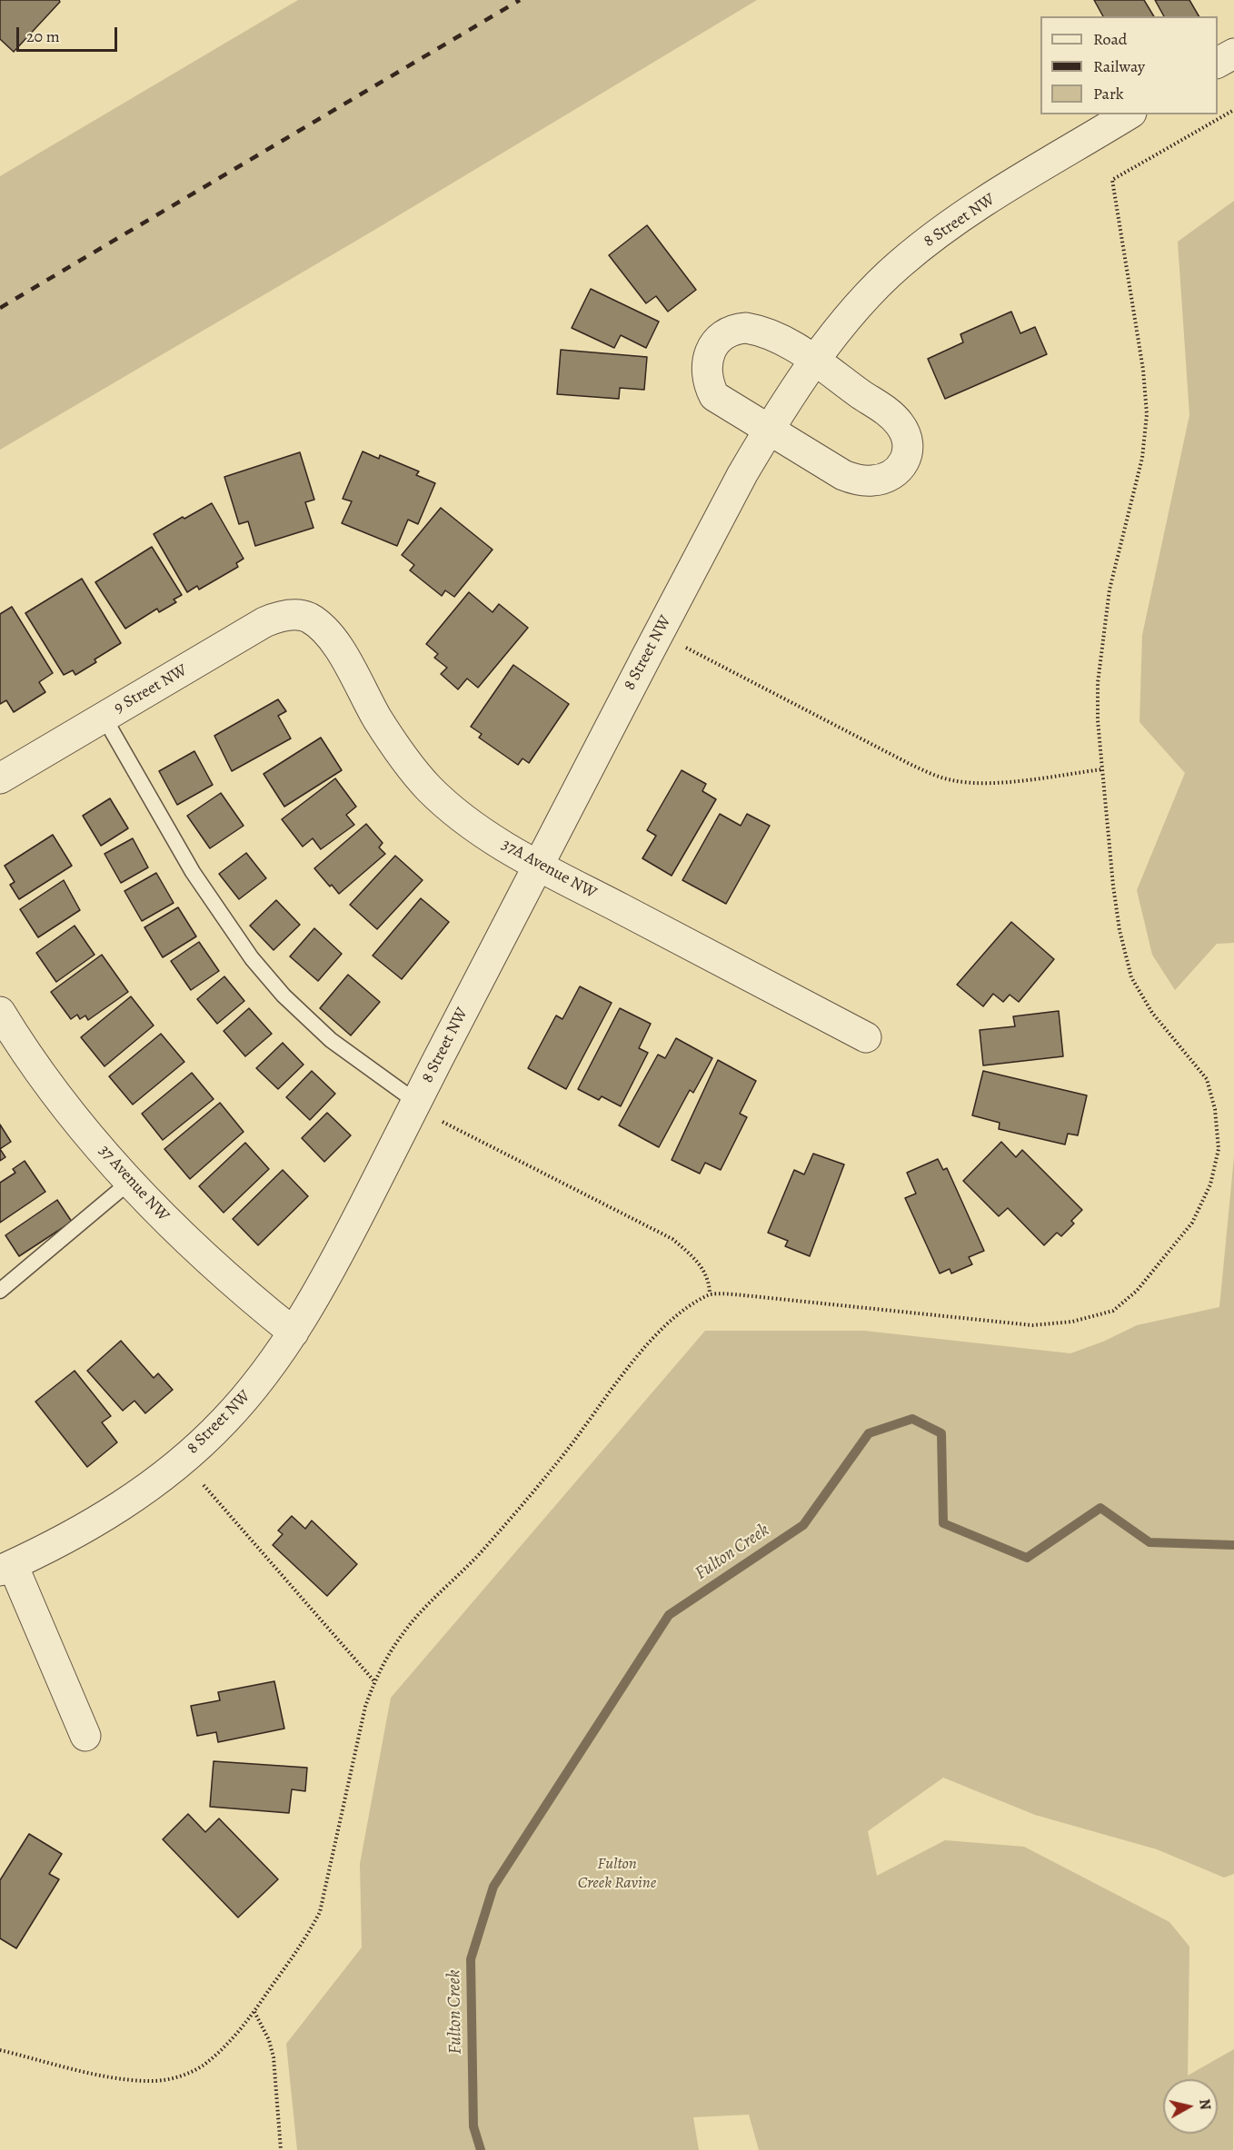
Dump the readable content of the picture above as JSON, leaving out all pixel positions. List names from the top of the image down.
{
  "streets": {
    "street": [
      "8 Street NW",
      "9 Street NW",
      "37A Avenue NW",
      "37 Avenue NW"
    ]
  },
  "crossings": [
    ["8 Street NW", "37A Avenue NW"],
    ["8 Street NW", "37 Avenue NW"],
    ["9 Street NW", "37A Avenue NW"]
  ],
  "water": ["Fulton Creek"],
  "parks": ["Fulton Creek Ravine"],
  "legend": ["Road", "Railway", "Park"],
  "scale_bar": "20 m",
  "north": "right"
}
